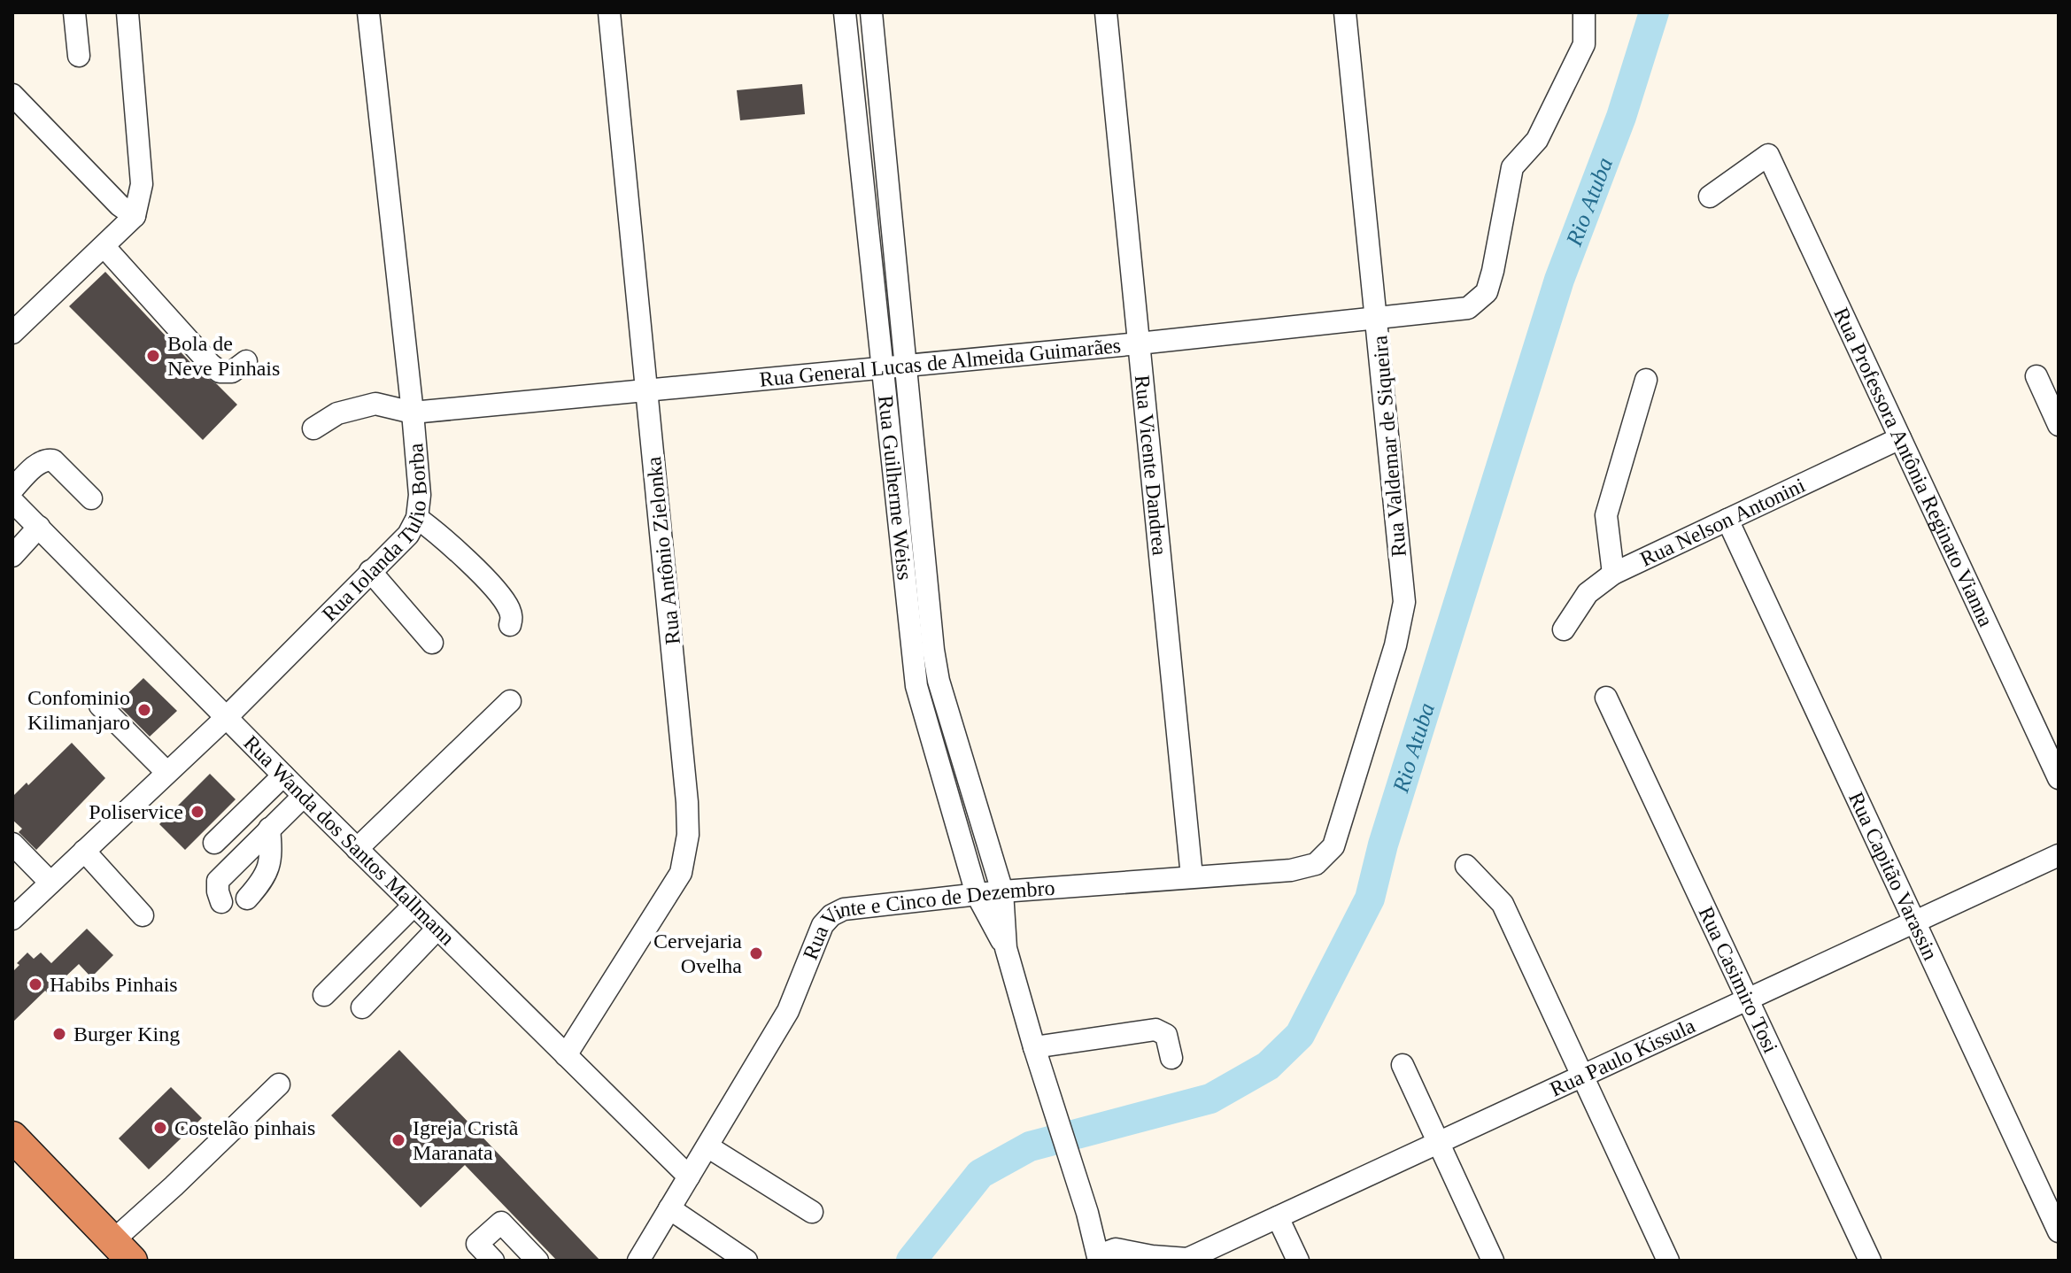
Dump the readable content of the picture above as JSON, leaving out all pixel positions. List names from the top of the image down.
{
  "streets": {
    "street": [
      "Rua General Lucas de Almeida Guimarães",
      "Rua Valdemar de Siqueira",
      "Rua Vicente Dandrea",
      "Rua Professora Antônia Reginato Vianna",
      "Rua Guilherme Weiss",
      "Rua Nelson Antonini",
      "Rua Iolanda Tulio Borba",
      "Rua Antônio Zielonka",
      "Rua Wanda dos Santos Mallmann",
      "Rua Capitão Varassin",
      "Rua Vinte e Cinco de Dezembro",
      "Rua Casimiro Tosi",
      "Rua Paulo Kissula"
    ]
  },
  "crossings": [
    ["Rua General Lucas de Almeida Guimarães", "Rua Valdemar de Siqueira"],
    ["Rua General Lucas de Almeida Guimarães", "Rua Vicente Dandrea"],
    ["Rua General Lucas de Almeida Guimarães", "Rua Guilherme Weiss"],
    ["Rua General Lucas de Almeida Guimarães", "Rua Iolanda Tulio Borba"],
    ["Rua General Lucas de Almeida Guimarães", "Rua Antônio Zielonka"],
    ["Rua Valdemar de Siqueira", "Rua Vinte e Cinco de Dezembro"],
    ["Rua Vicente Dandrea", "Rua Vinte e Cinco de Dezembro"],
    ["Rua Professora Antônia Reginato Vianna", "Rua Nelson Antonini"],
    ["Rua Guilherme Weiss", "Rua Vinte e Cinco de Dezembro"],
    ["Rua Nelson Antonini", "Rua Capitão Varassin"],
    ["Rua Iolanda Tulio Borba", "Rua Wanda dos Santos Mallmann"],
    ["Rua Antônio Zielonka", "Rua Wanda dos Santos Mallmann"],
    ["Rua Wanda dos Santos Mallmann", "Rua Vinte e Cinco de Dezembro"],
    ["Rua Capitão Varassin", "Rua Paulo Kissula"],
    ["Rua Casimiro Tosi", "Rua Paulo Kissula"]
  ],
  "water": ["Rio Atuba"],
  "places": [
    "Bola de Neve Pinhais",
    "Confominio Kilimanjaro",
    "Poliservice",
    "Cervejaria Ovelha",
    "Habibs Pinhais",
    "Burger King",
    "Costelão pinhais",
    "Igreja Cristã Maranata"
  ]
}
